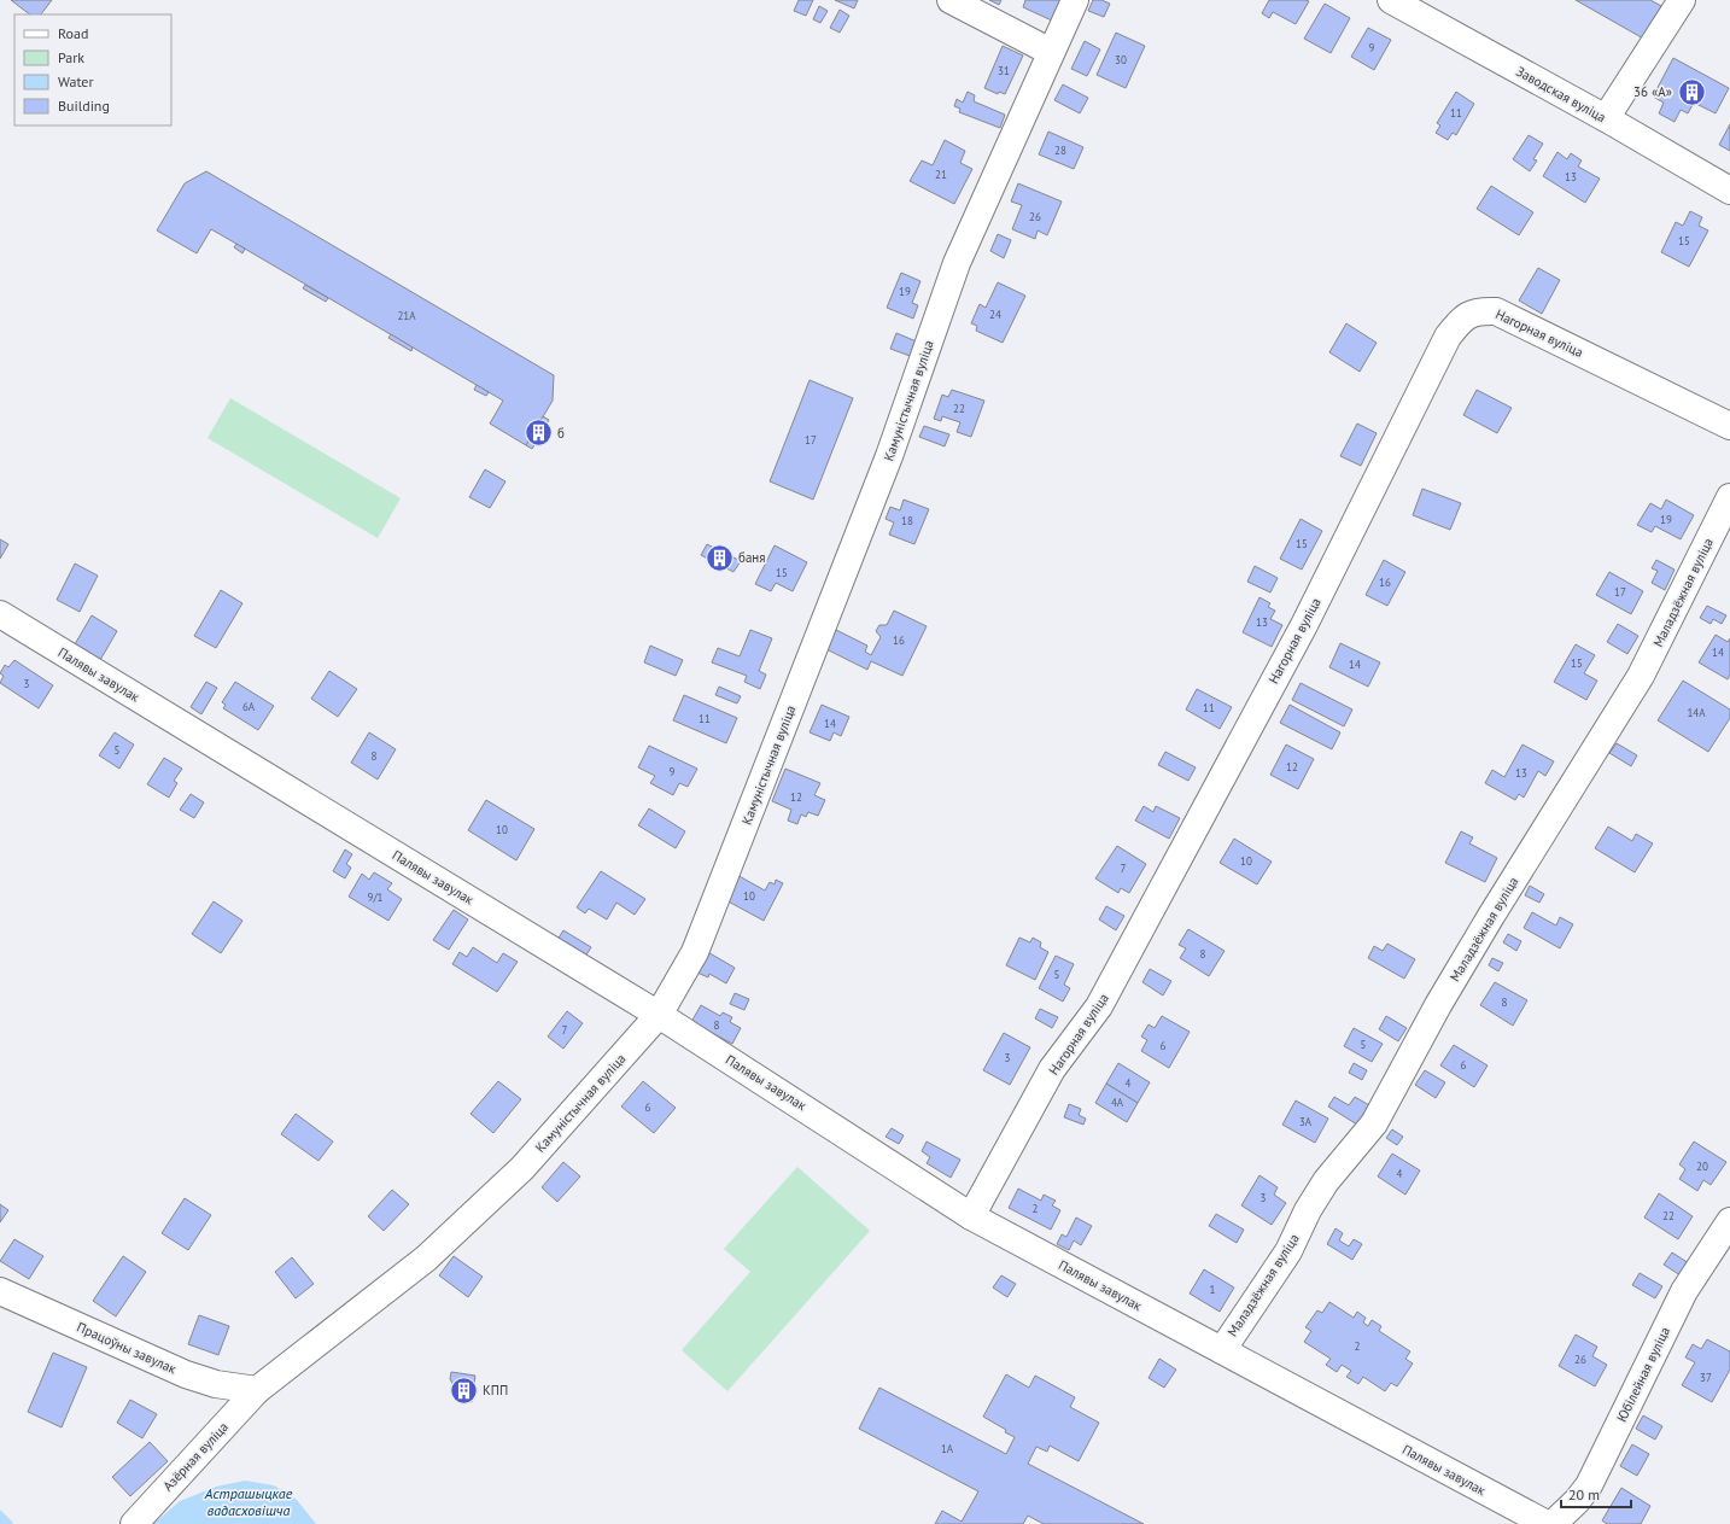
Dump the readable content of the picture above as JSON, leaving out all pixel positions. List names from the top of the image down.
{
  "streets": {
    "street": [
      "Заводская вуліца",
      "Нагорная вуліца",
      "Камуністычная вуліца",
      "Маладзёжная вуліца",
      "Палявы завулак",
      "Працоўны завулак",
      "Юбілейная вуліца",
      "Азёрная вуліца"
    ]
  },
  "crossings": [
    ["Нагорная вуліца", "Палявы завулак"],
    ["Камуністычная вуліца", "Палявы завулак"],
    ["Камуністычная вуліца", "Працоўны завулак"],
    ["Камуністычная вуліца", "Азёрная вуліца"],
    ["Маладзёжная вуліца", "Палявы завулак"],
    ["Працоўны завулак", "Азёрная вуліца"]
  ],
  "water": ["Астрашыцкае вадасховішча"],
  "places": {
    "building": [
      "36 «А»",
      "б",
      "баня",
      "КПП"
    ]
  },
  "house_numbers": [
    "9",
    "30",
    "31",
    "11",
    "28",
    "21",
    "13",
    "26",
    "15",
    "19",
    "24",
    "21А",
    "22",
    "17",
    "19",
    "18",
    "15",
    "15",
    "16",
    "17",
    "13",
    "16",
    "14",
    "15",
    "14",
    "3",
    "6А",
    "11",
    "14А",
    "11",
    "14",
    "5",
    "8",
    "12",
    "9",
    "13",
    "12",
    "10",
    "10",
    "7",
    "10",
    "9/1",
    "8",
    "5",
    "8",
    "8",
    "7",
    "5",
    "6",
    "3",
    "6",
    "4",
    "4А",
    "6",
    "3А",
    "20",
    "4",
    "3",
    "2",
    "22",
    "1",
    "2",
    "26",
    "37",
    "1А"
  ],
  "legend": [
    "Road",
    "Park",
    "Water",
    "Building"
  ],
  "scale_bar": "20 m"
}
